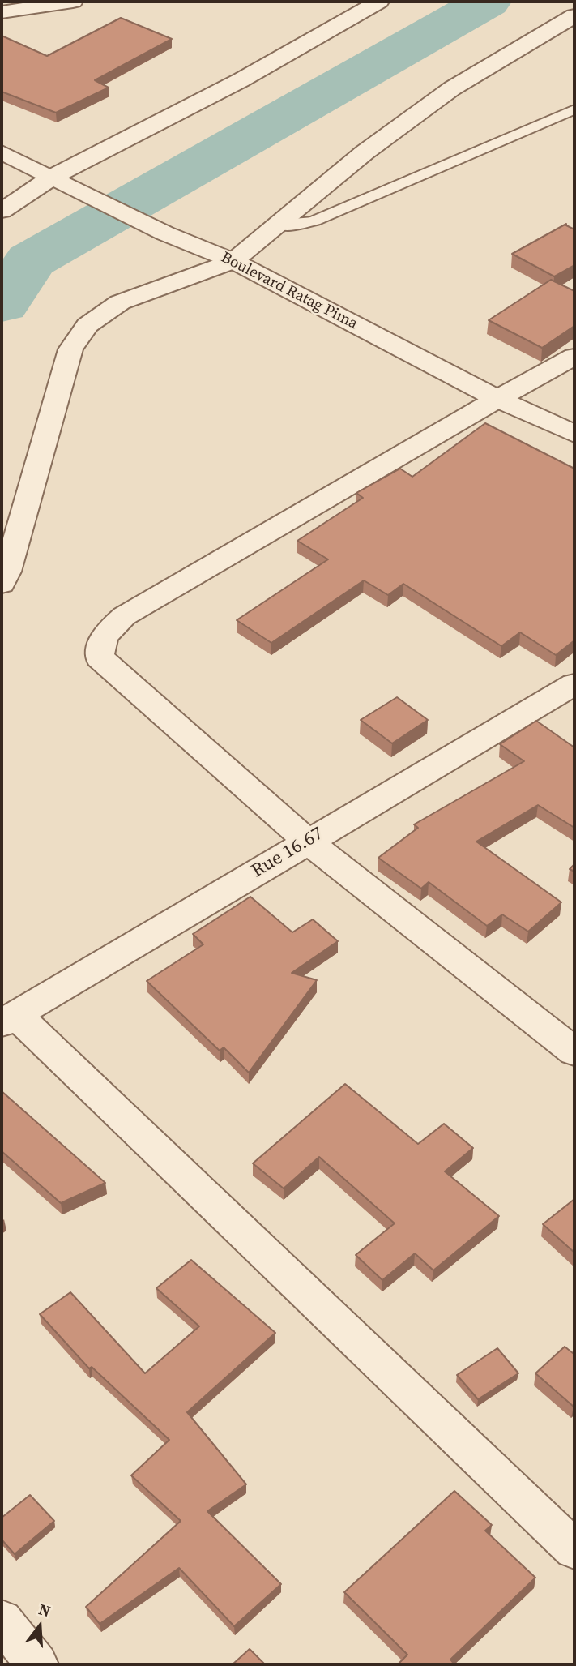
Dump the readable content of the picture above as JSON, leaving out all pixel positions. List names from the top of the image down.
{
  "streets": {
    "street": ["Boulevard Ratag Pima", "Rue 16.67"]
  },
  "north": "top"
}
